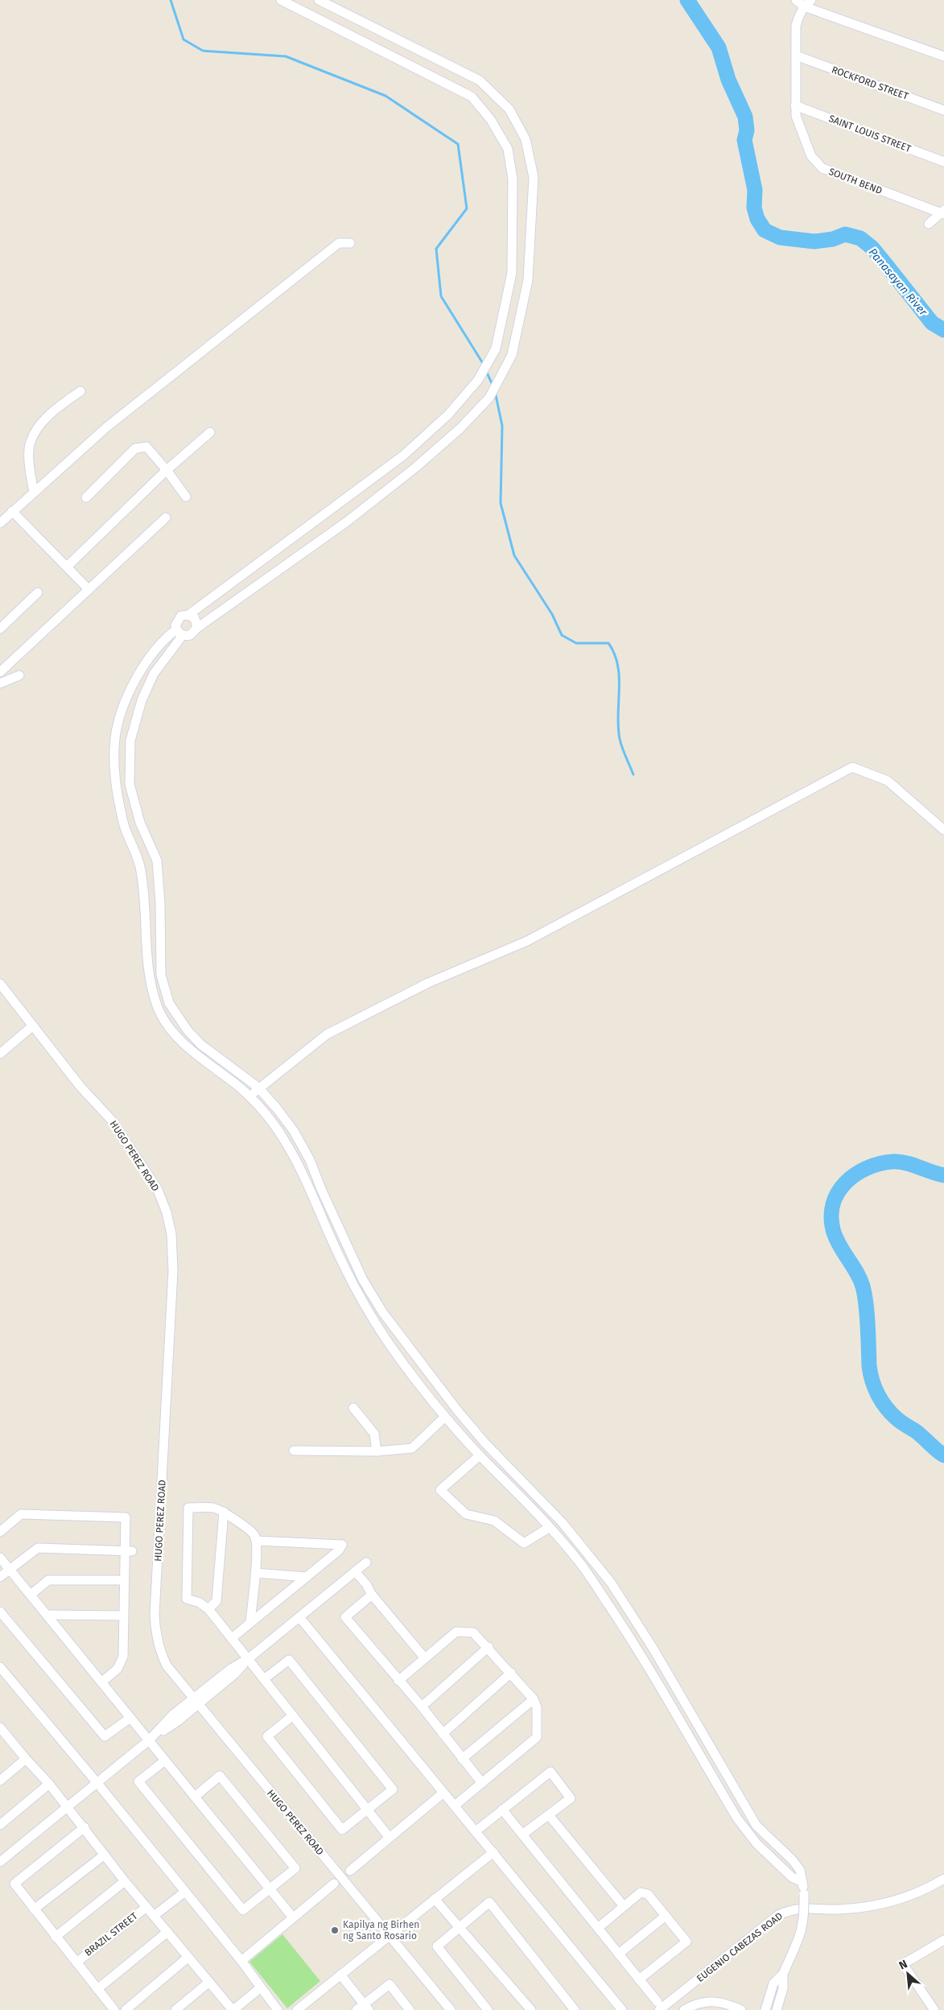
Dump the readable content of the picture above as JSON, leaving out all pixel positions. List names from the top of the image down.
{
  "streets": {
    "street": [
      "ROCKFORD STREET",
      "SAINT LOUIS STREET",
      "SOUTH BEND",
      "HUGO PEREZ ROAD",
      "BRAZIL STREET",
      "EUGENIO CABEZAS ROAD"
    ]
  },
  "crossings": [
    ["ROCKFORD STREET", "SOUTH BEND"],
    ["SAINT LOUIS STREET", "SOUTH BEND"]
  ],
  "water": ["Panasayan River"],
  "places": ["Kapilya ng Birhen ng Santo Rosario"],
  "north": "top left"
}
